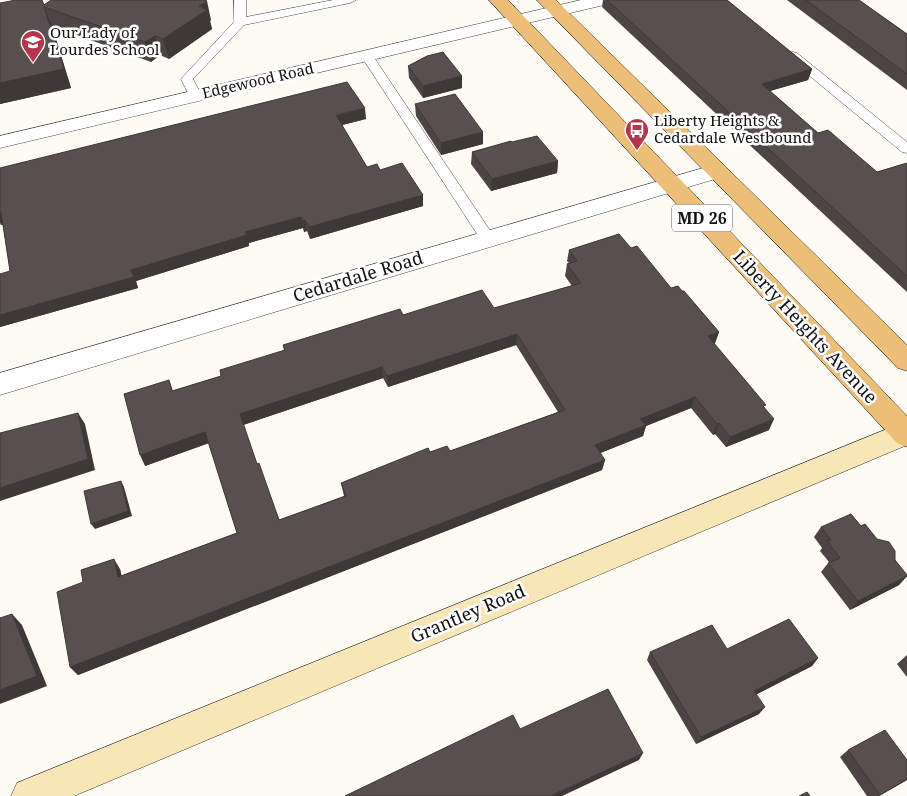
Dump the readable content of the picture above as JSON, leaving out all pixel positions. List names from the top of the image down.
{
  "streets": {
    "main road": ["MD 26", "Liberty Heights Avenue"],
    "street": ["Edgewood Road", "Cedardale Road", "Grantley Road"]
  },
  "crossings": [
    ["Edgewood Road", "MD 26"],
    ["Edgewood Road", "Liberty Heights Avenue"],
    ["MD 26", "Cedardale Road"],
    ["Cedardale Road", "Liberty Heights Avenue"],
    ["Liberty Heights Avenue", "Grantley Road"]
  ],
  "places": {
    "school or university": ["Our Lady of Lourdes School"],
    "bus stop": ["Liberty Heights & Cedardale Westbound"]
  }
}
